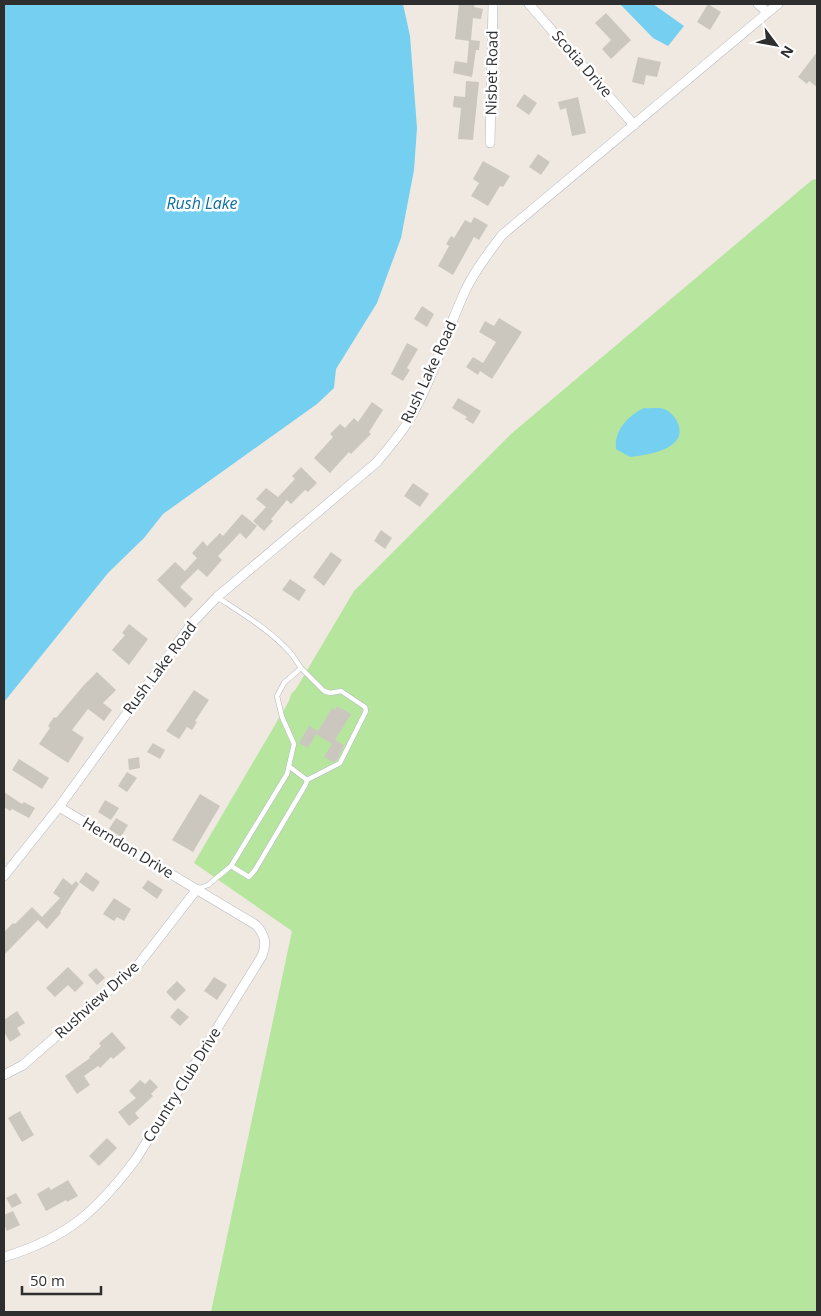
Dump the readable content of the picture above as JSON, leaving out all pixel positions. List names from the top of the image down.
{
  "streets": {
    "street": [
      "Scotia Drive",
      "Nisbet Road",
      "Rush Lake Road",
      "Herndon Drive",
      "Rushview Drive",
      "Country Club Drive"
    ]
  },
  "crossings": [
    ["Scotia Drive", "Rush Lake Road"],
    ["Rush Lake Road", "Herndon Drive"],
    ["Herndon Drive", "Rushview Drive"],
    ["Herndon Drive", "Country Club Drive"],
    ["Rushview Drive", "Country Club Drive"]
  ],
  "water": ["Rush Lake"],
  "scale_bar": "50 m",
  "north": "bottom right"
}
